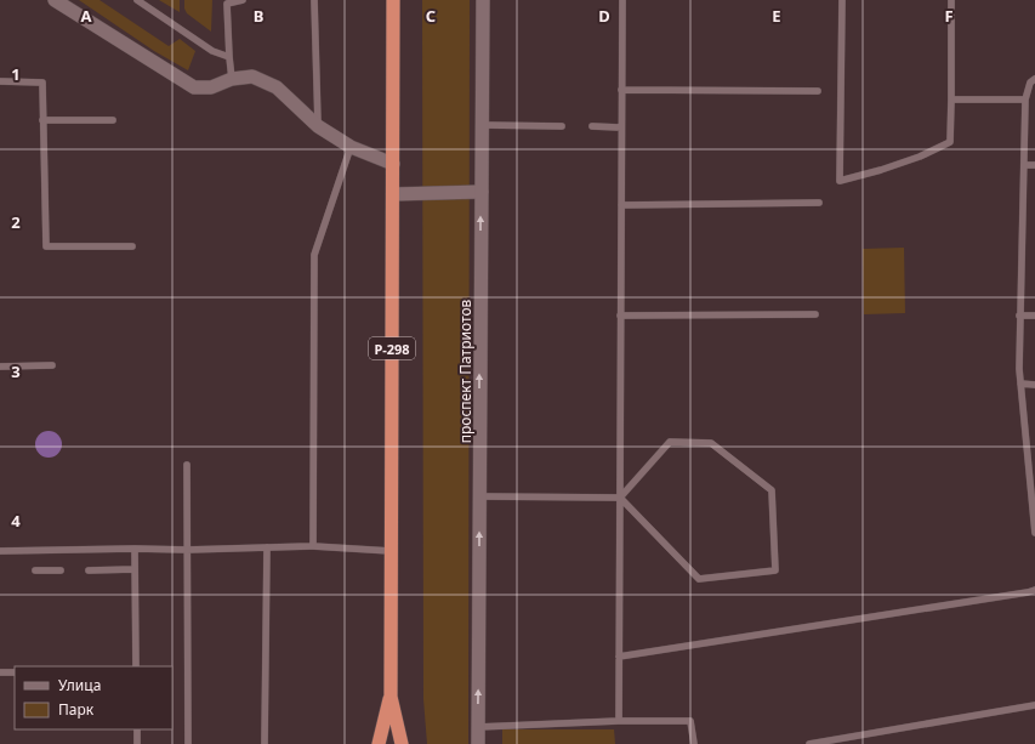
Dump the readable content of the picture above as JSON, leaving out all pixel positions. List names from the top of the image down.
{
  "streets": {
    "highway": ["Р-298"],
    "street": ["проспект Патриотов"]
  },
  "one_way": ["проспект Патриотов"],
  "legend": ["Улица", "Парк"],
  "grid": {
    "columns": [
      "A",
      "B",
      "C",
      "D",
      "E",
      "F"
    ],
    "rows": [
      "1",
      "2",
      "3",
      "4"
    ]
  }
}
